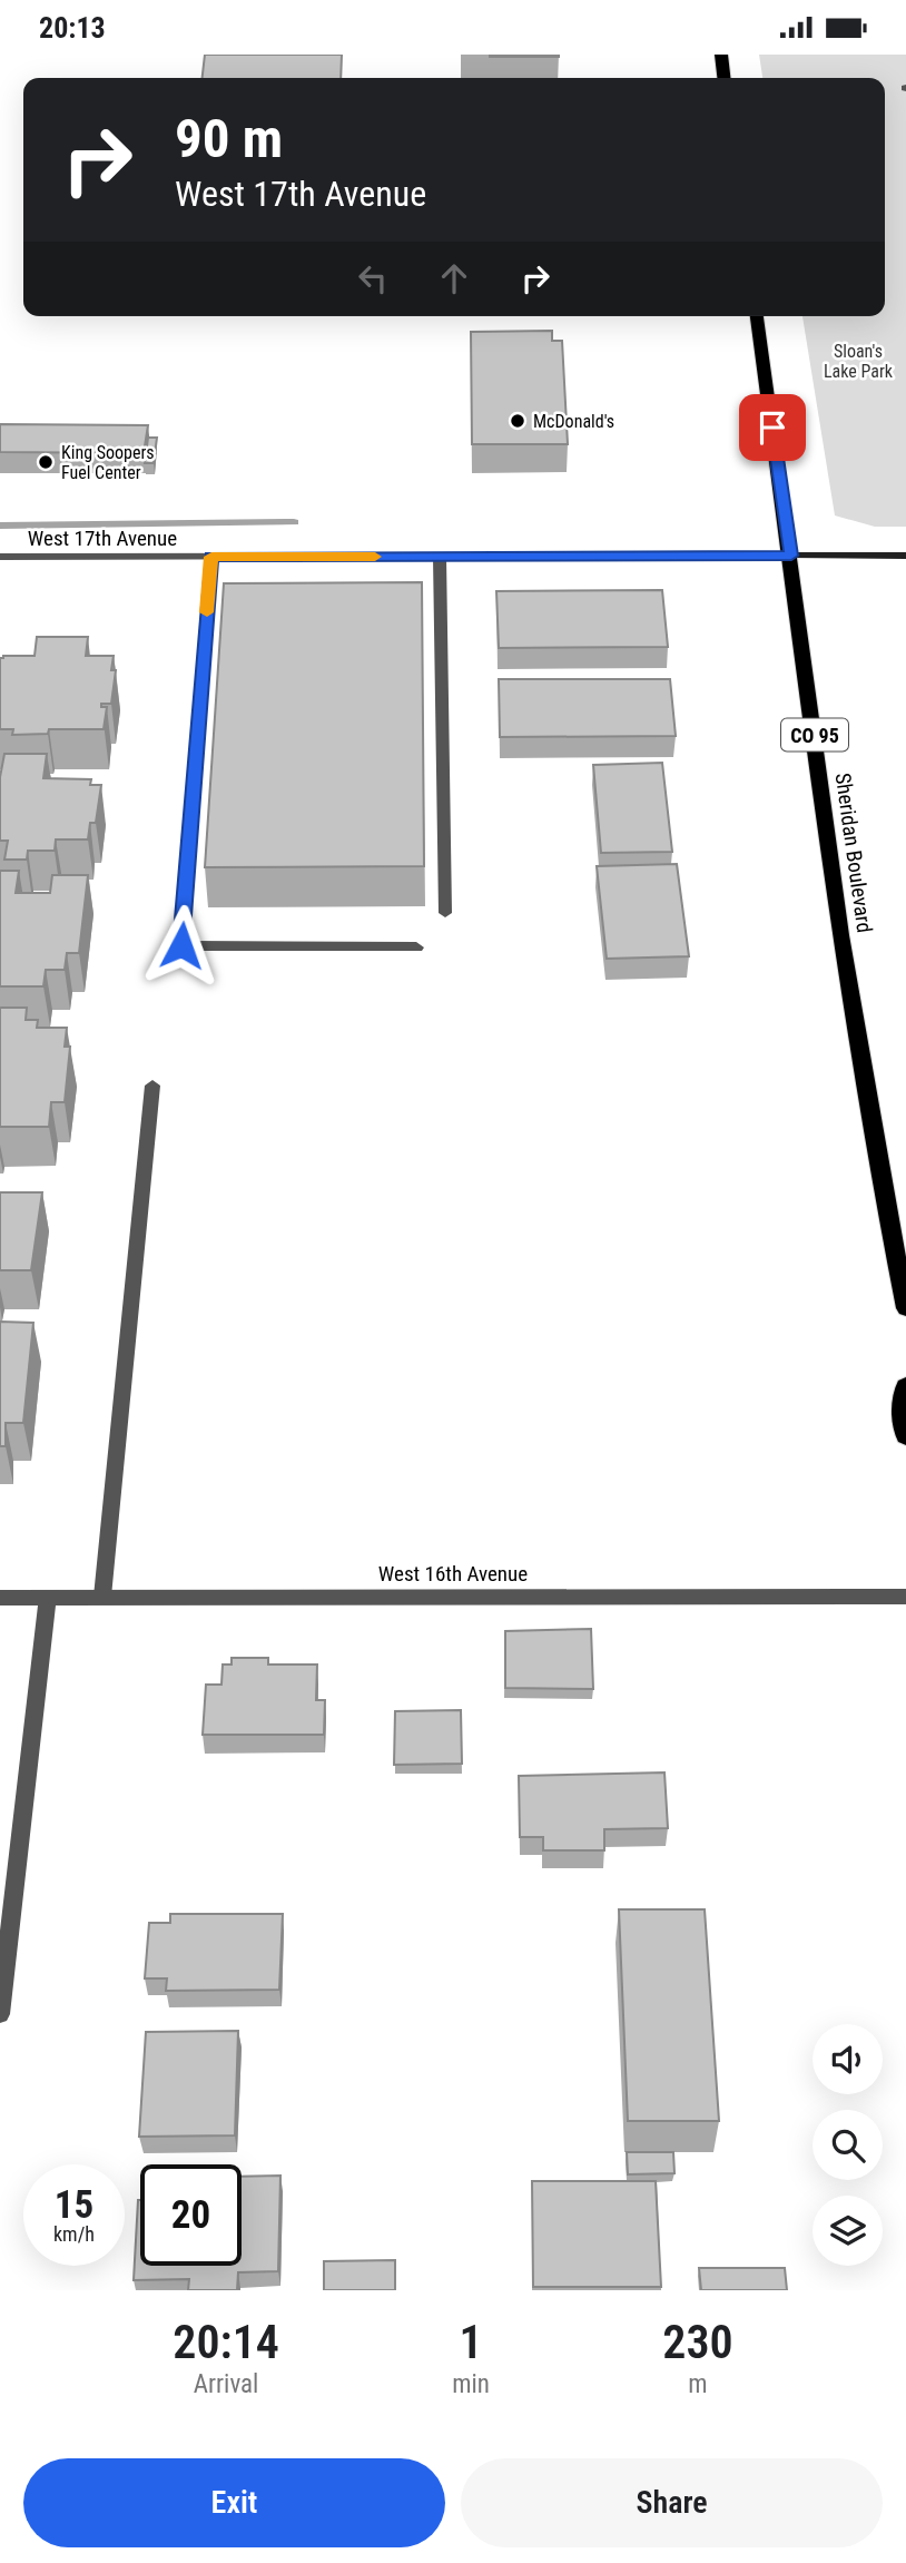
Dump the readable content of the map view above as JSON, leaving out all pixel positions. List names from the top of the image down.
{
  "streets": {
    "main road": ["CO 95", "Sheridan Boulevard"],
    "street": ["West 17th Avenue", "West 16th Avenue"]
  },
  "crossings": [
    ["West 17th Avenue", "Sheridan Boulevard"]
  ],
  "parks": ["Sloan's Lake Park"],
  "places": ["McDonald's", "King Soopers Fuel Center"],
  "page": {
    "status": "20:13",
    "turn": ["90 m", "West 17th Avenue"],
    "speed": "15 km/h",
    "limit": "20",
    "eta": [
      "20:14",
      "Arrival",
      "1",
      "min",
      "230",
      "m"
    ],
    "buttons": ["Exit", "Share"]
  }
}
